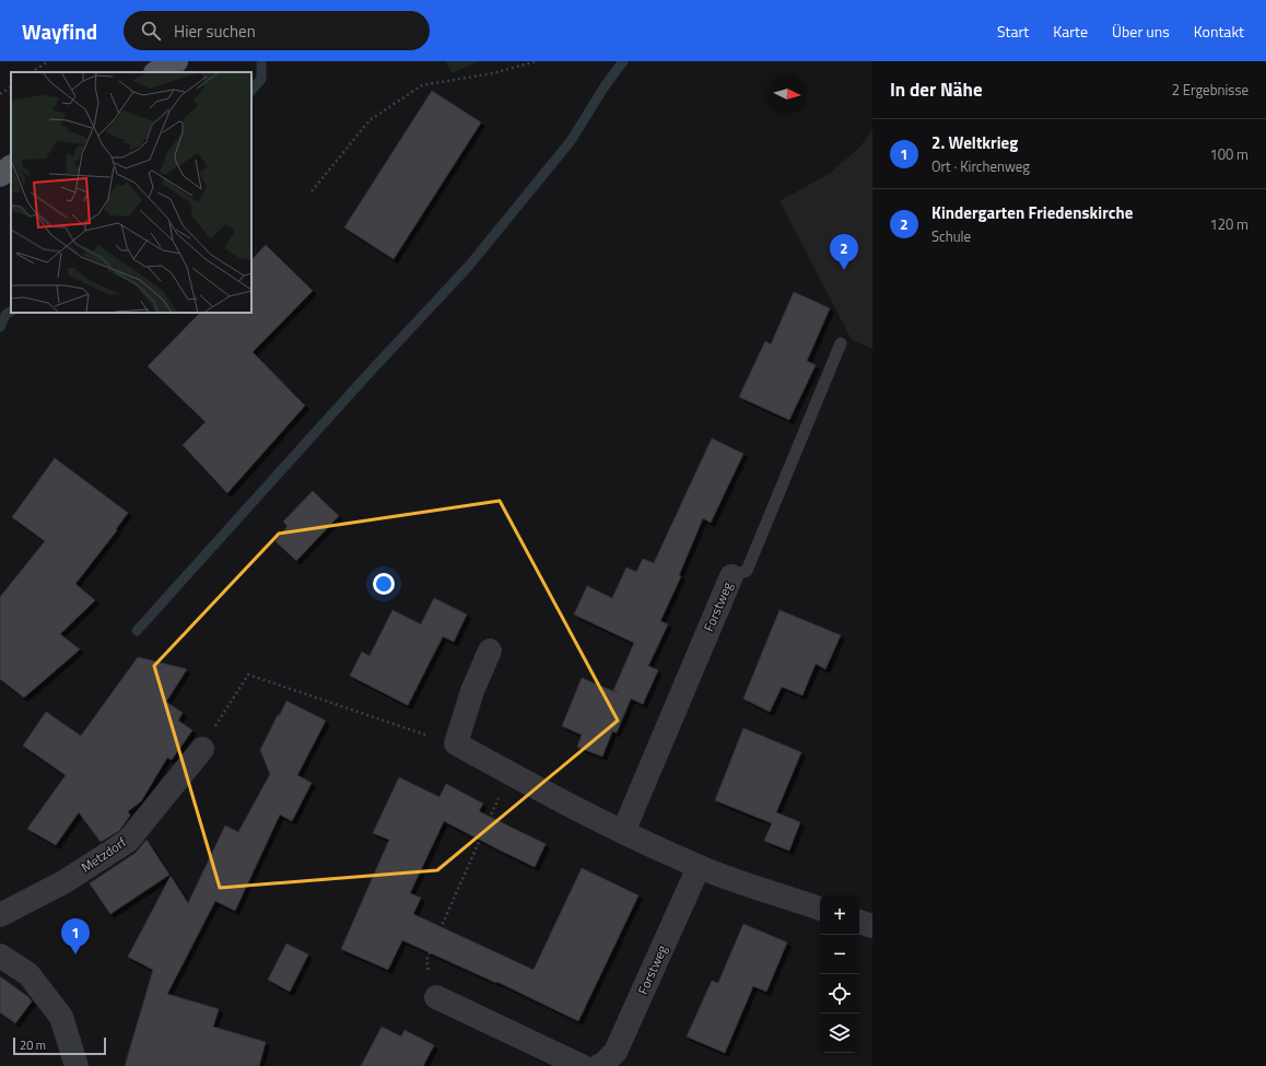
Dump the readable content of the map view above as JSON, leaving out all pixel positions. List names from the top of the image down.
{
  "streets": {
    "street": ["Forstweg", "Metzdorf"]
  },
  "scale_bar": "20 m",
  "north": "right",
  "page": {
    "header": "Wayfind",
    "search": "Hier suchen",
    "nav": [
      "Start",
      "Karte",
      "Über uns",
      "Kontakt"
    ],
    "heading": ["In der Nähe", "2 Ergebnisse"],
    "list": [
      {
        "mark": "1",
        "name": "2. Weltkrieg",
        "note": "Ort · Kirchenweg",
        "value": "100 m"
      },
      {
        "mark": "2",
        "name": "Kindergarten Friedenskirche",
        "note": "Schule",
        "value": "120 m"
      }
    ],
    "pins": ["2", "1"],
    "map_buttons": ["+", "−"],
    "scale": "20 m"
  }
}
